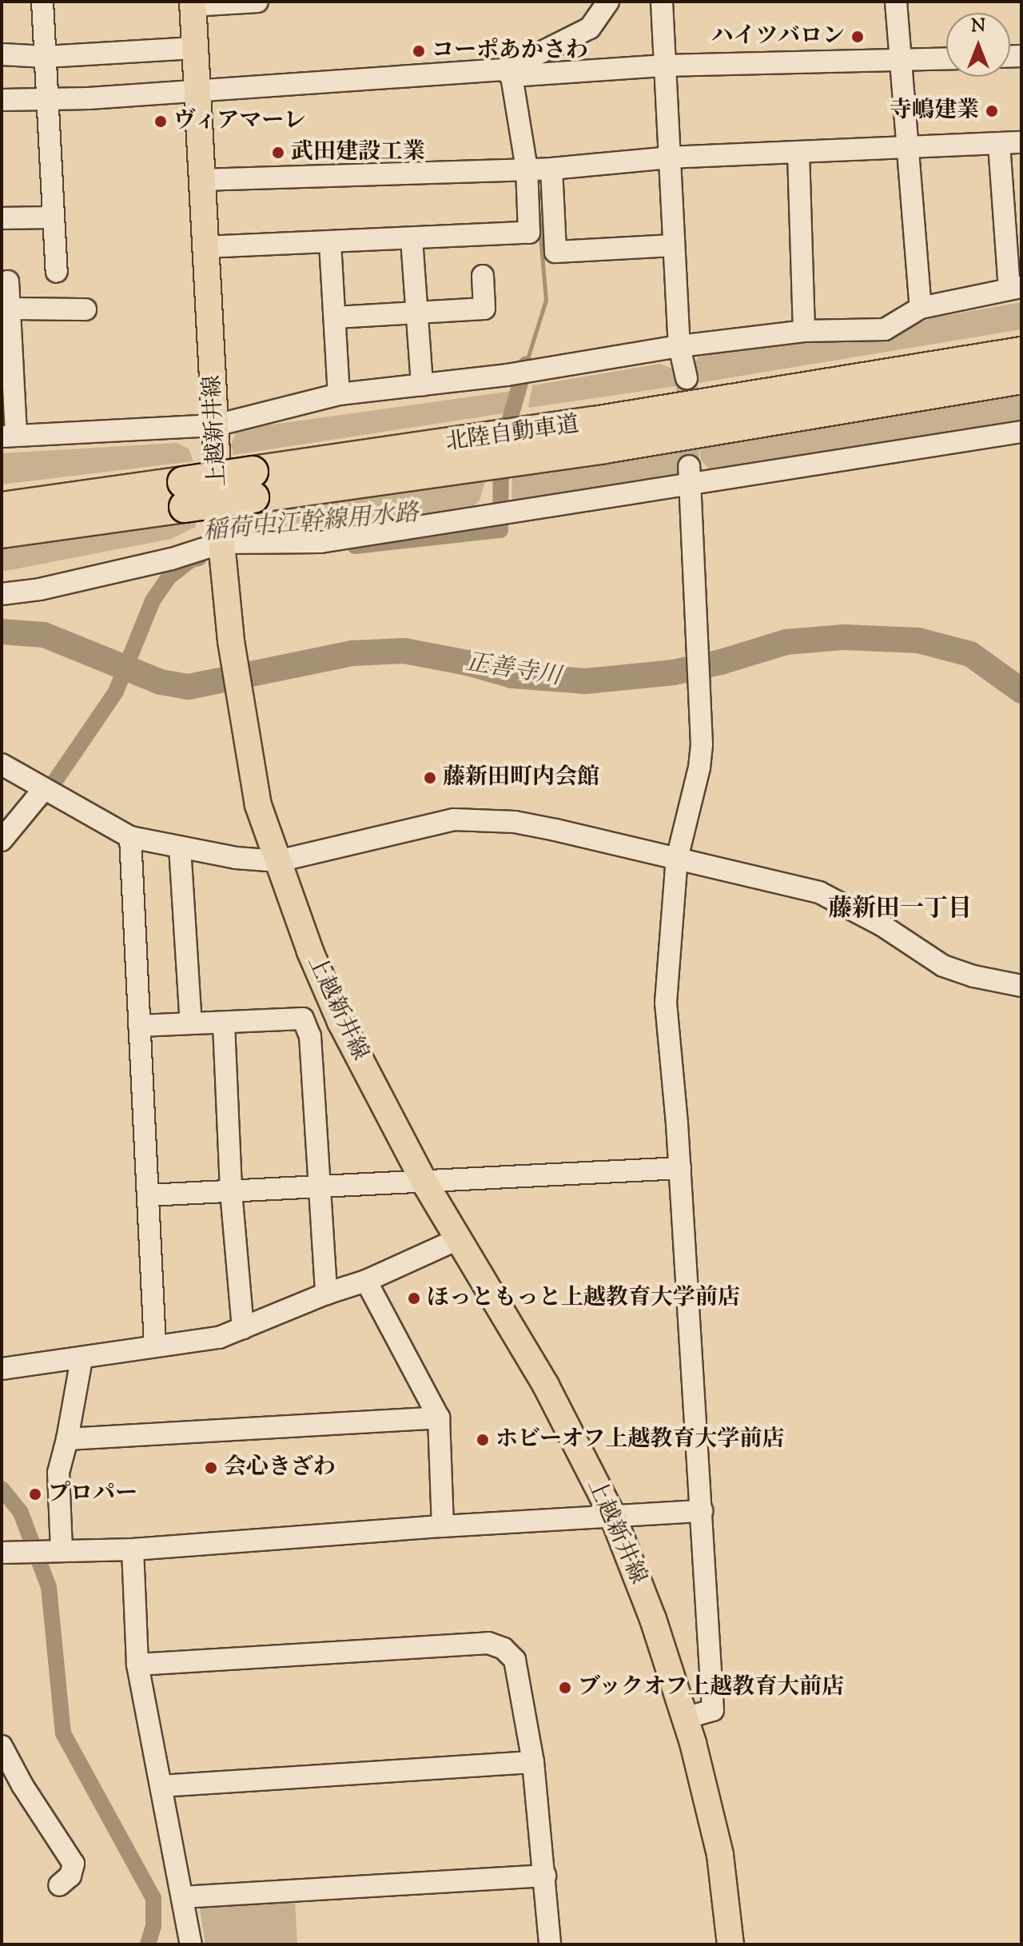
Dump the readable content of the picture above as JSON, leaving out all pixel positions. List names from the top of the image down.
{
  "streets": {
    "highway": ["北陸自動車道"],
    "main road": ["上越新井線"]
  },
  "districts": ["藤新田一丁目"],
  "water": ["稲荷中江幹線用水路", "正善寺川"],
  "places": [
    "ハイツバロン",
    "コーポあかさわ",
    "寺嶋建業",
    "ヴィアマーレ",
    "武田建設工業",
    "藤新田町内会館",
    "ほっともっと上越教育大学前店",
    "ホビーオフ上越教育大学前店",
    "会心きざわ",
    "プロパー",
    "ブックオフ上越教育大前店"
  ],
  "north": "top"
}
